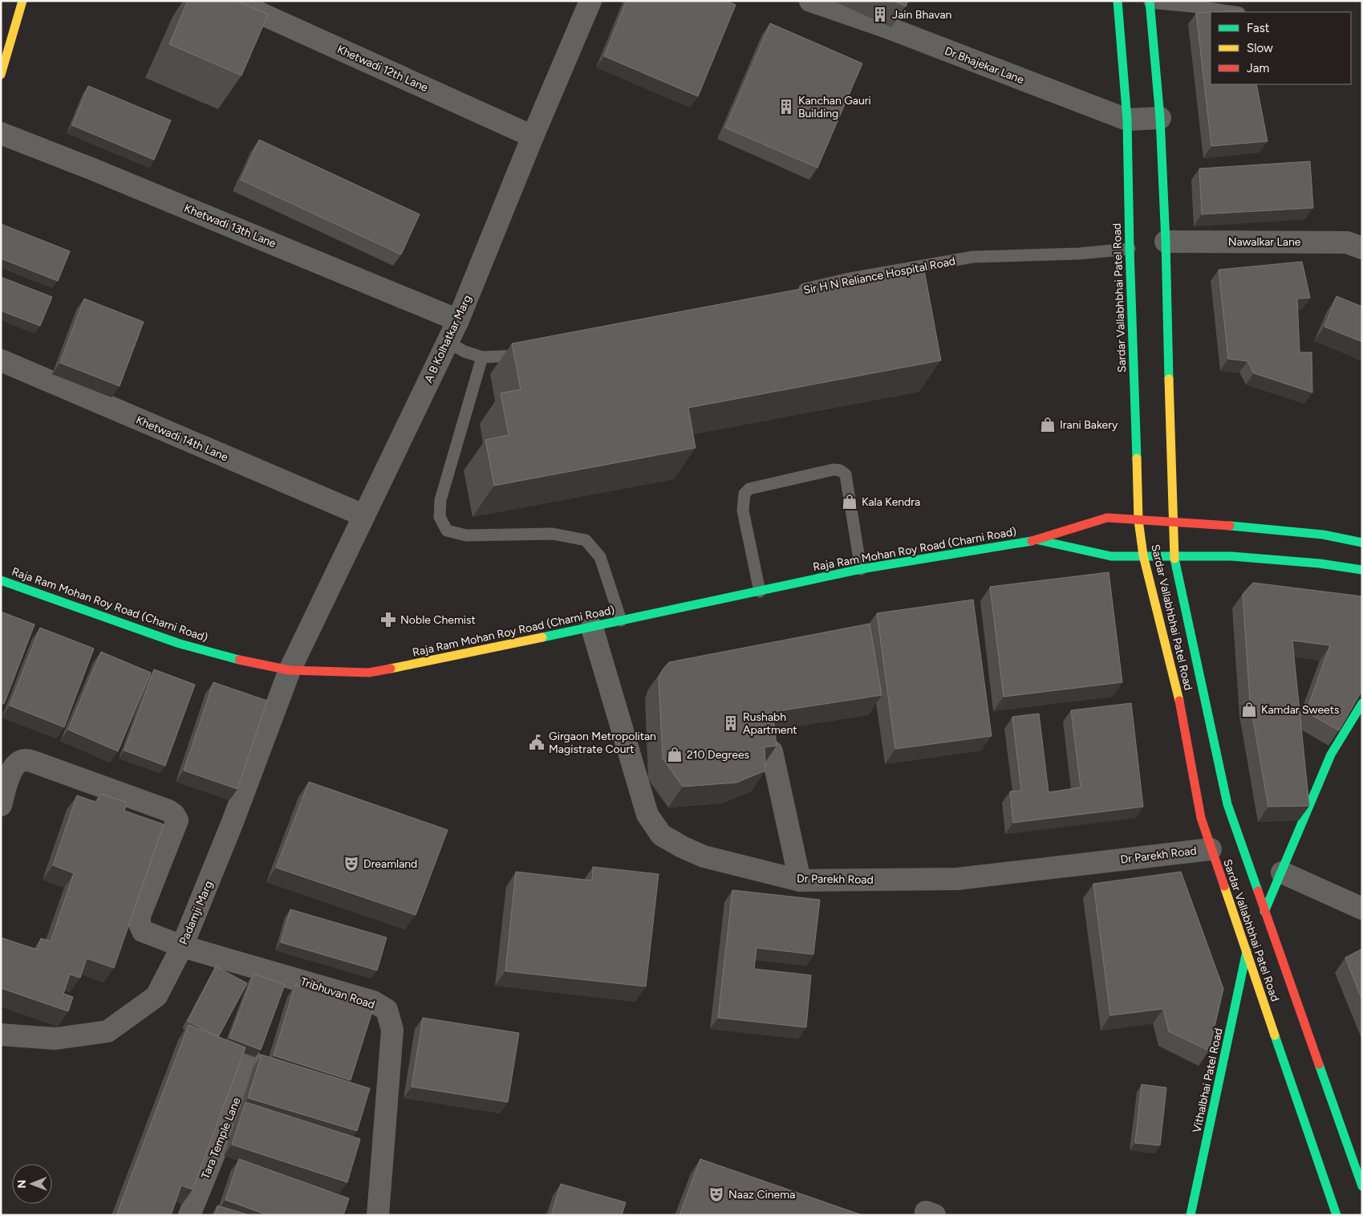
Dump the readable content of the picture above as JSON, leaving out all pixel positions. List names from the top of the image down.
{
  "streets": {
    "main road": ["Sardar Vallabhbhai Patel Road", "Raja Ram Mohan Roy Road (Charni Road)", "Vithalbhai Patel Road"],
    "street": [
      "Dr Bhajekar Lane",
      "Khetwadi 12th Lane",
      "Khetwadi 13th Lane",
      "Nawalkar Lane",
      "A B Kolhatkar Marg",
      "Khetwadi 14th Lane",
      "Dr Parekh Road",
      "Padamji Marg",
      "Tribhuvan Road",
      "Tara Temple Lane"
    ],
    "lane": ["Sir H N Reliance Hospital Road"]
  },
  "crossings": [
    ["Dr Bhajekar Lane", "Sardar Vallabhbhai Patel Road"],
    ["Khetwadi 12th Lane", "A B Kolhatkar Marg"],
    ["Khetwadi 13th Lane", "A B Kolhatkar Marg"],
    ["Nawalkar Lane", "Sardar Vallabhbhai Patel Road"],
    ["Sir H N Reliance Hospital Road", "Sardar Vallabhbhai Patel Road"],
    ["Sardar Vallabhbhai Patel Road", "Raja Ram Mohan Roy Road (Charni Road)"],
    ["Sardar Vallabhbhai Patel Road", "Dr Parekh Road"],
    ["Sardar Vallabhbhai Patel Road", "Vithalbhai Patel Road"],
    ["A B Kolhatkar Marg", "Khetwadi 14th Lane"],
    ["A B Kolhatkar Marg", "Raja Ram Mohan Roy Road (Charni Road)"],
    ["A B Kolhatkar Marg", "Padamji Marg"],
    ["Raja Ram Mohan Roy Road (Charni Road)", "Dr Parekh Road"],
    ["Raja Ram Mohan Roy Road (Charni Road)", "Padamji Marg"],
    ["Padamji Marg", "Tribhuvan Road"]
  ],
  "places": {
    "building": ["Jain Bhavan", "Kanchan Gauri Building", "Rushabh Apartment"],
    "shop": [
      "Irani Bakery",
      "Kala Kendra",
      "Kamdar Sweets",
      "210 Degrees"
    ],
    "pharmacy": ["Noble Chemist"],
    "public building": ["Girgaon Metropolitan Magistrate Court"],
    "theatre": ["Dreamland", "Naaz Cinema"]
  },
  "legend": ["Fast", "Slow", "Jam"],
  "north": "left"
}
